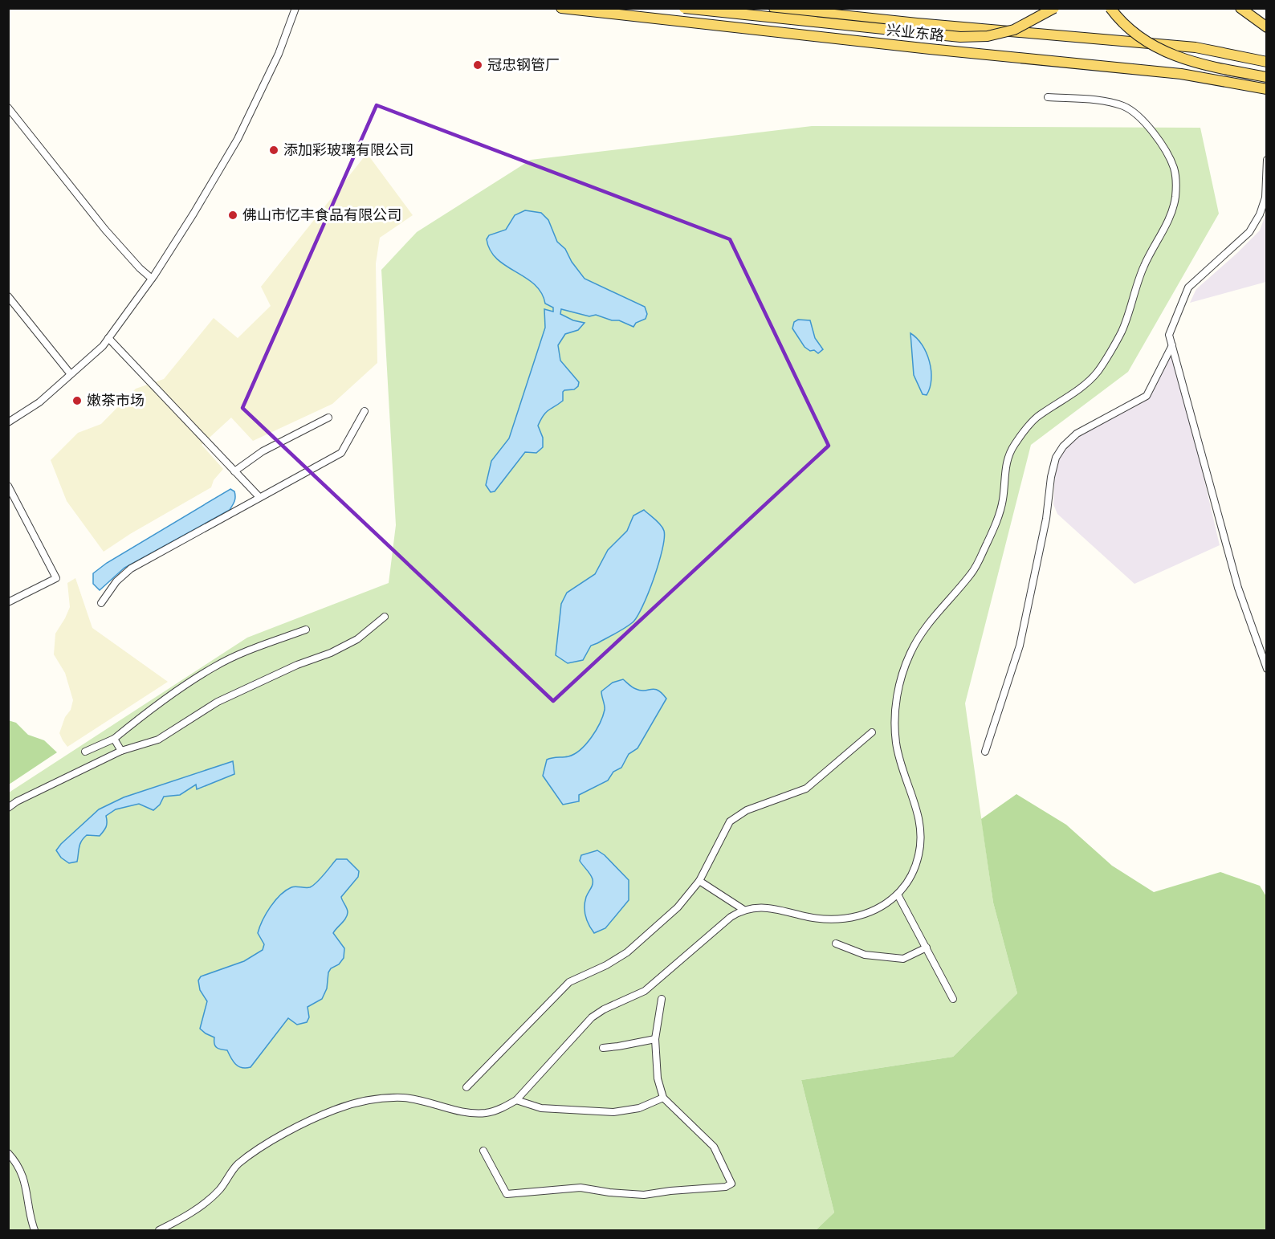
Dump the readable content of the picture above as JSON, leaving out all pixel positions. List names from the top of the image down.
{
  "streets": {
    "main road": ["兴业东路"]
  },
  "places": [
    "冠忠钢管厂",
    "添加彩玻璃有限公司",
    "佛山市忆丰食品有限公司",
    "嫩茶市场"
  ]
}
